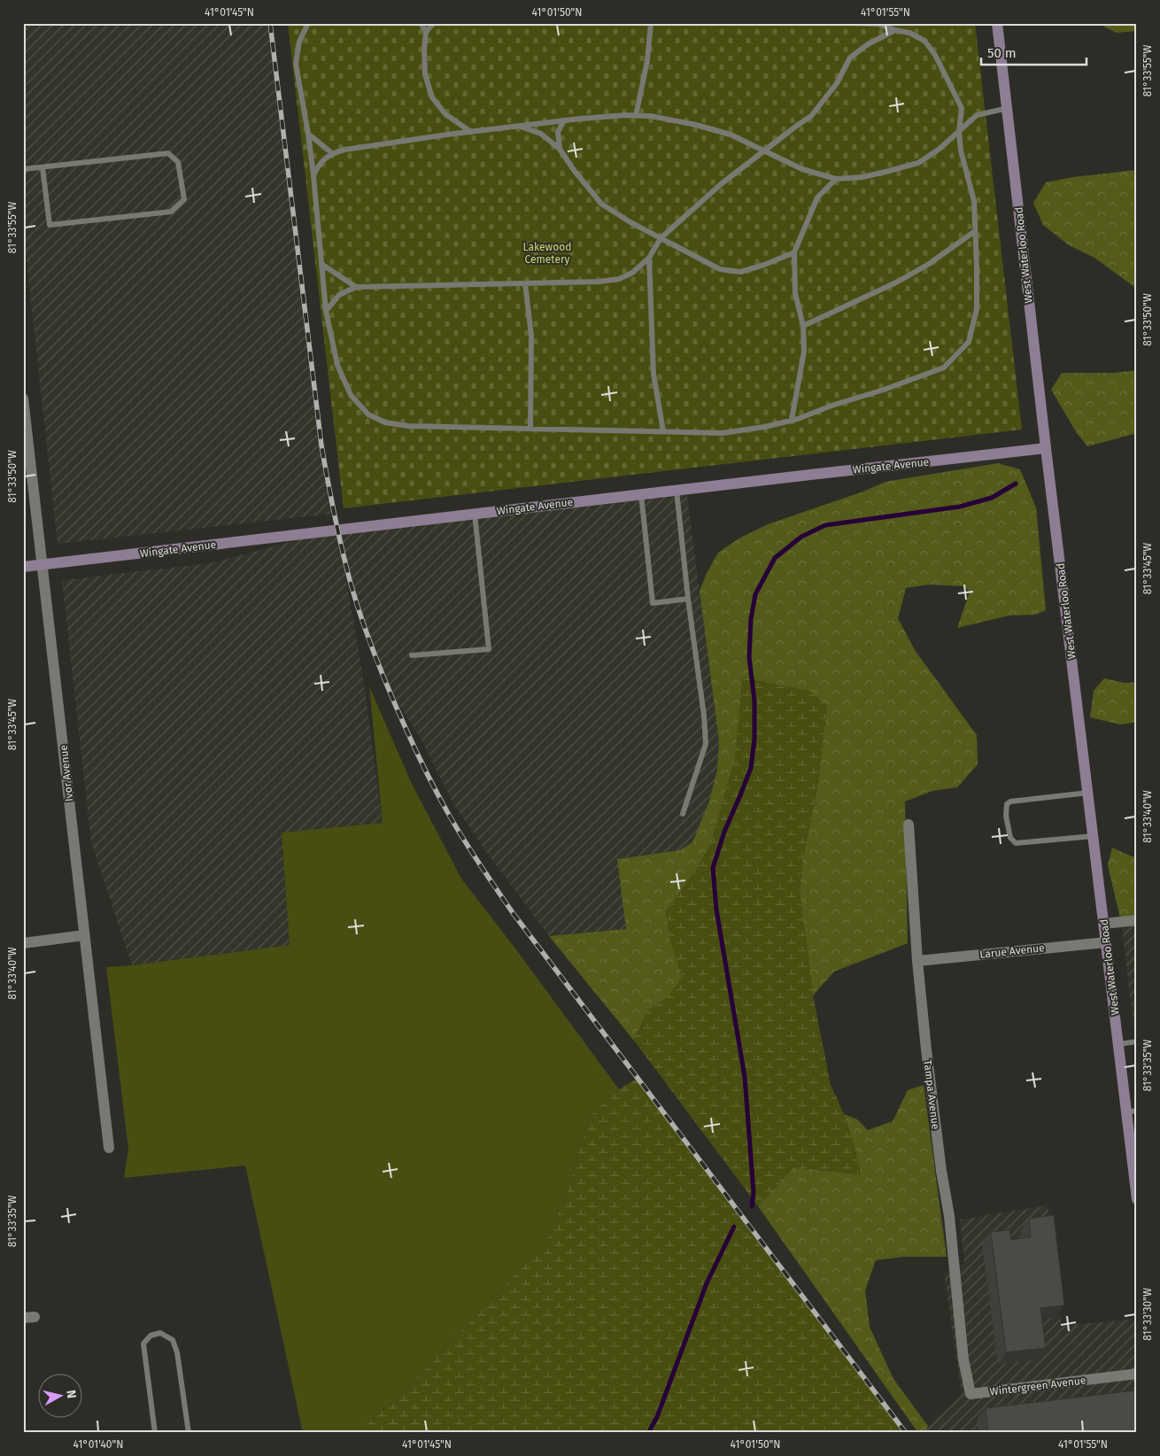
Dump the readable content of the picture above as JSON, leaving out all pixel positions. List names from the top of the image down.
{
  "streets": {
    "main road": ["West Waterloo Road", "Wingate Avenue"],
    "street": [
      "Ivor Avenue",
      "Larue Avenue",
      "Tampa Avenue",
      "Wintergreen Avenue"
    ]
  },
  "crossings": [
    ["West Waterloo Road", "Wingate Avenue"],
    ["West Waterloo Road", "Larue Avenue"],
    ["Wingate Avenue", "Ivor Avenue"],
    ["Larue Avenue", "Tampa Avenue"],
    ["Tampa Avenue", "Wintergreen Avenue"]
  ],
  "parks": ["Lakewood Cemetery"],
  "scale_bar": "50 m",
  "north": "right",
  "coordinates": [
    "41°01'45\"N",
    "41°01'50\"N",
    "41°01'55\"N",
    "81°33'55\"W",
    "81°33'50\"W",
    "81°33'45\"W",
    "81°33'40\"W",
    "81°33'35\"W",
    "81°33'30\"W",
    "41°01'40\"N"
  ]
}
